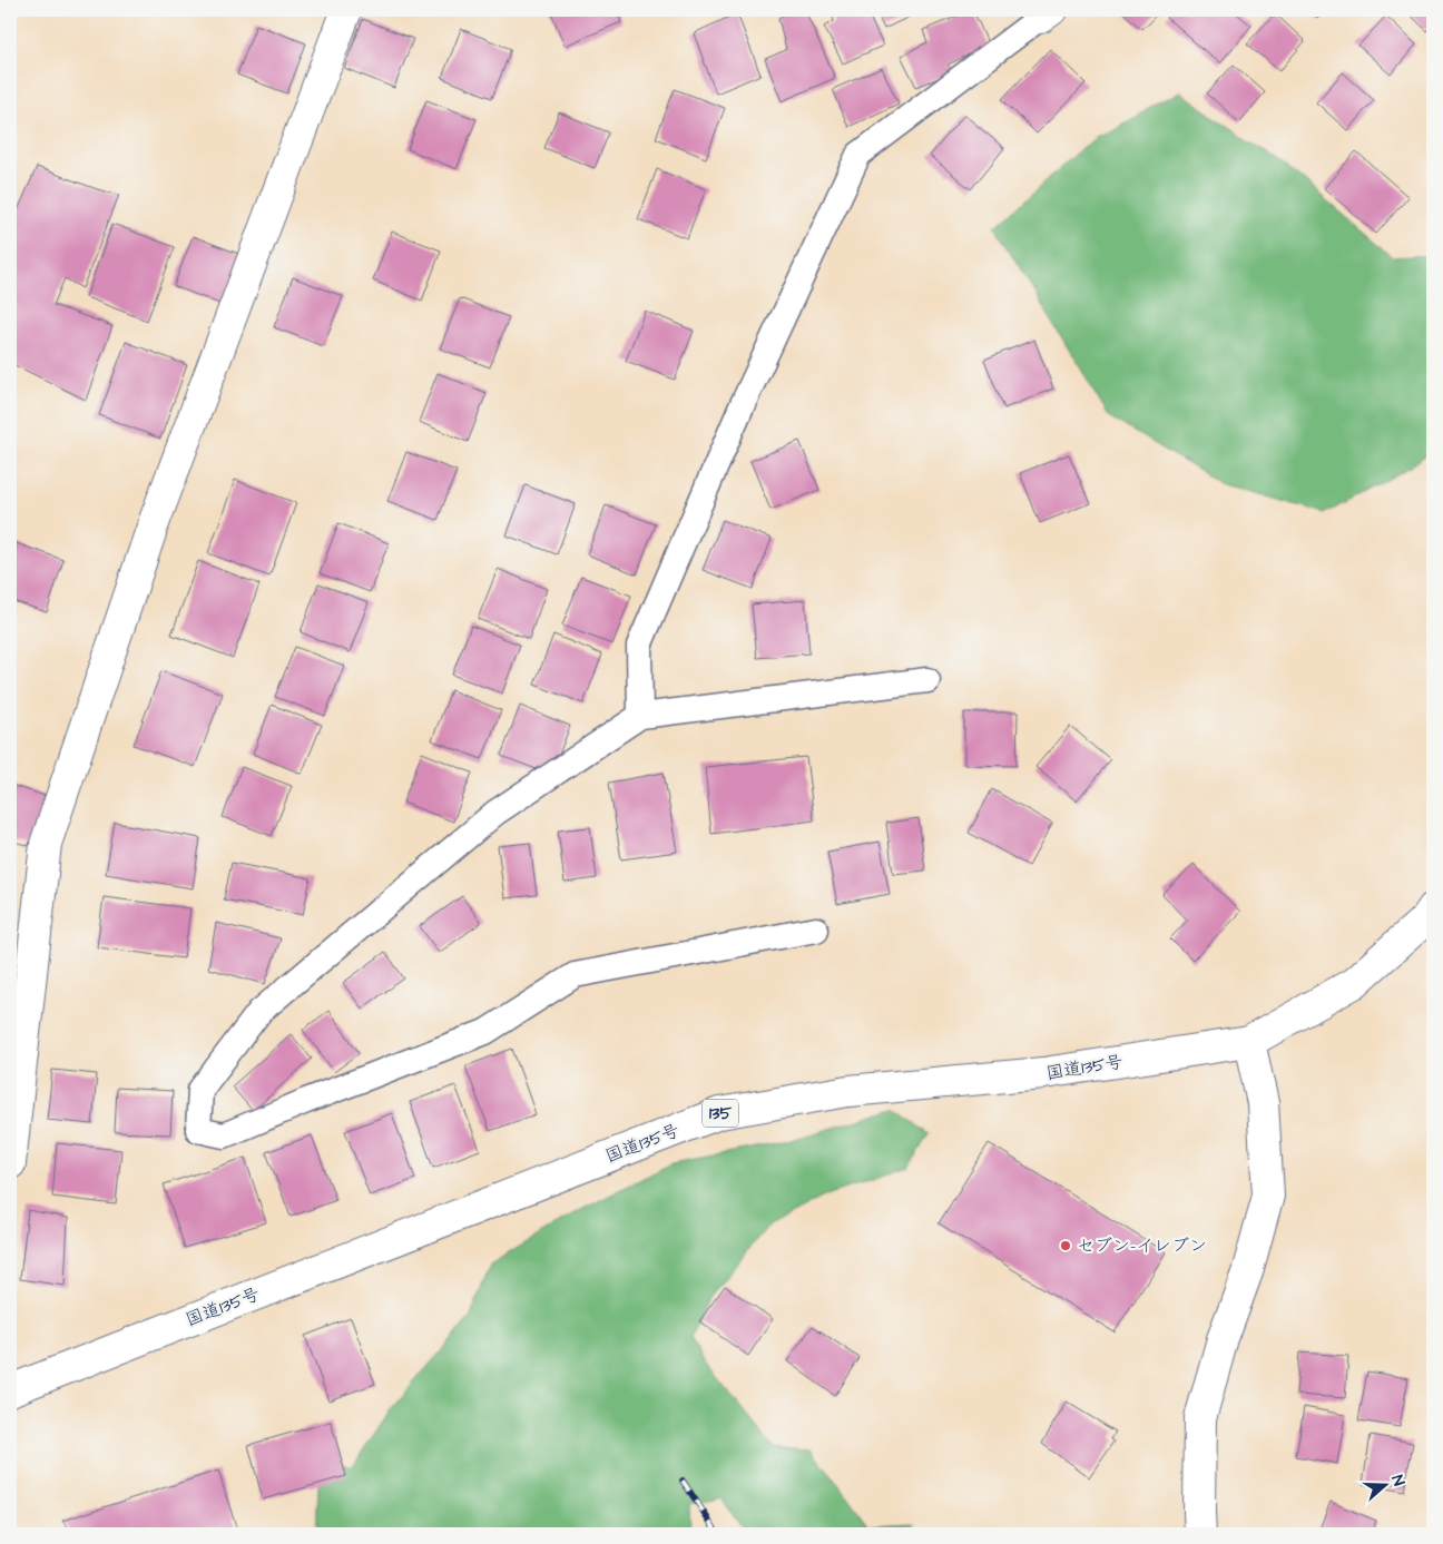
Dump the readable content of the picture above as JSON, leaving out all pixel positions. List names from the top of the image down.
{
  "streets": {
    "main road": ["国道135号", "135"]
  },
  "places": ["セブン-イレブン"],
  "north": "right"
}
